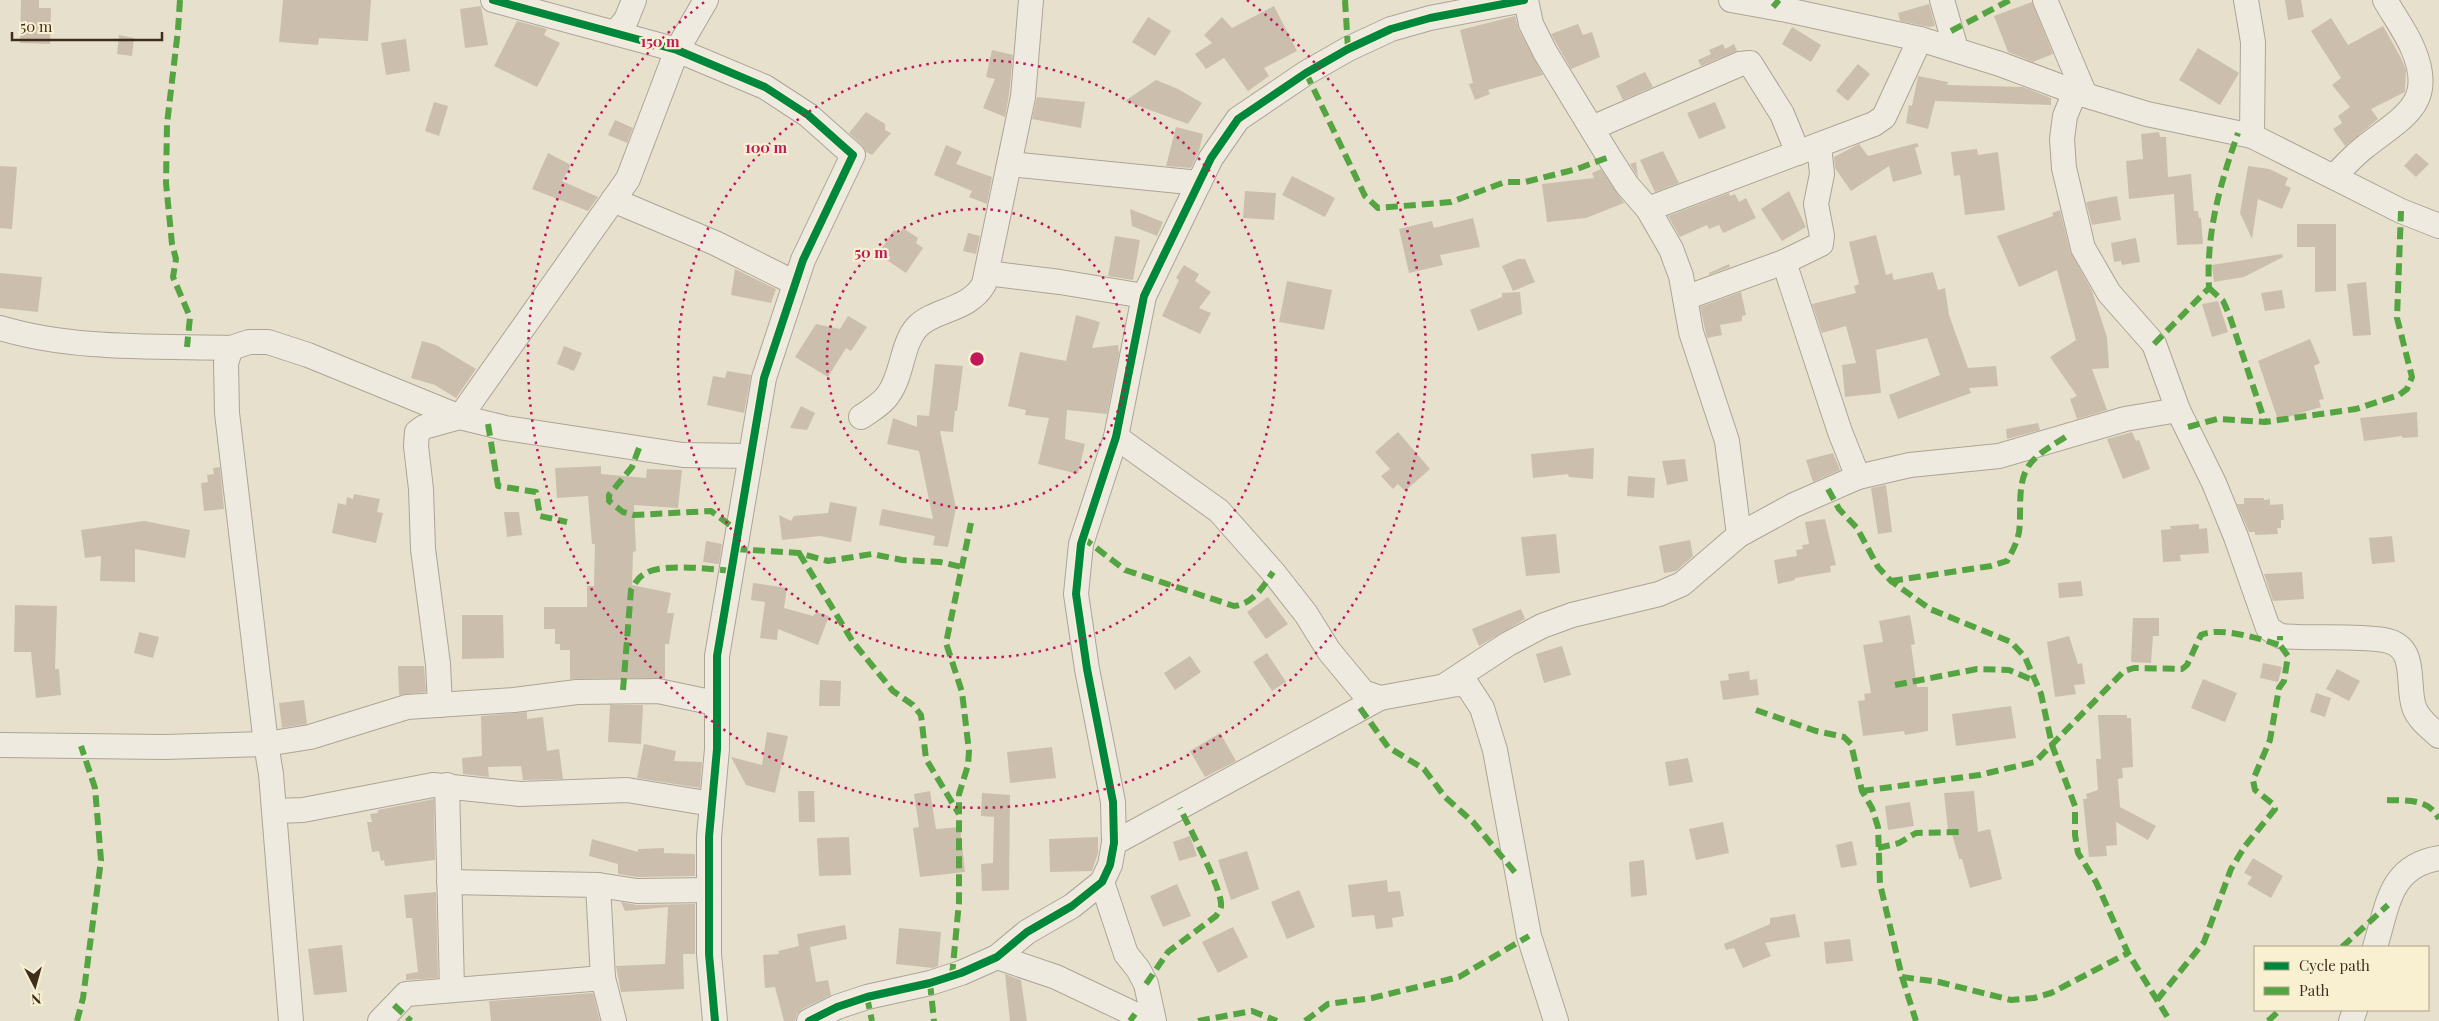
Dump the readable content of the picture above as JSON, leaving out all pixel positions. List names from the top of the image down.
{
  "legend": ["Cycle path", "Path"],
  "scale_bar": "50 m",
  "north": "bottom",
  "rings": ["150 m", "100 m", "50 m"]
}
